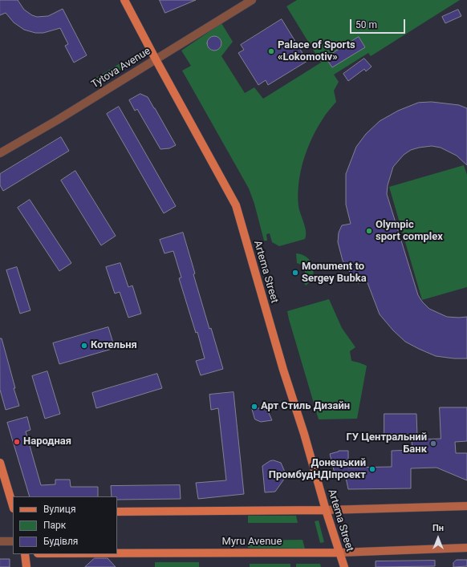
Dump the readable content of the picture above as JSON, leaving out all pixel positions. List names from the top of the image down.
{
  "streets": {
    "main road": ["Artema Street", "Myru Avenue"],
    "street": ["Tytova Avenue"]
  },
  "crossings": [
    ["Tytova Avenue", "Artema Street"],
    ["Artema Street", "Myru Avenue"]
  ],
  "places": [
    "Palace of Sports «Lokomotiv»",
    "Olympic sport complex",
    "Monument to Sergey Bubka",
    "Котельня",
    "Арт Стиль Дизайн",
    "Народная",
    "ГУ Центральний Банк",
    "Донецький ПромбудНДІпроект"
  ],
  "legend": ["Вулиця", "Парк", "Будівля"],
  "scale_bar": "50 m",
  "north": "top"
}
